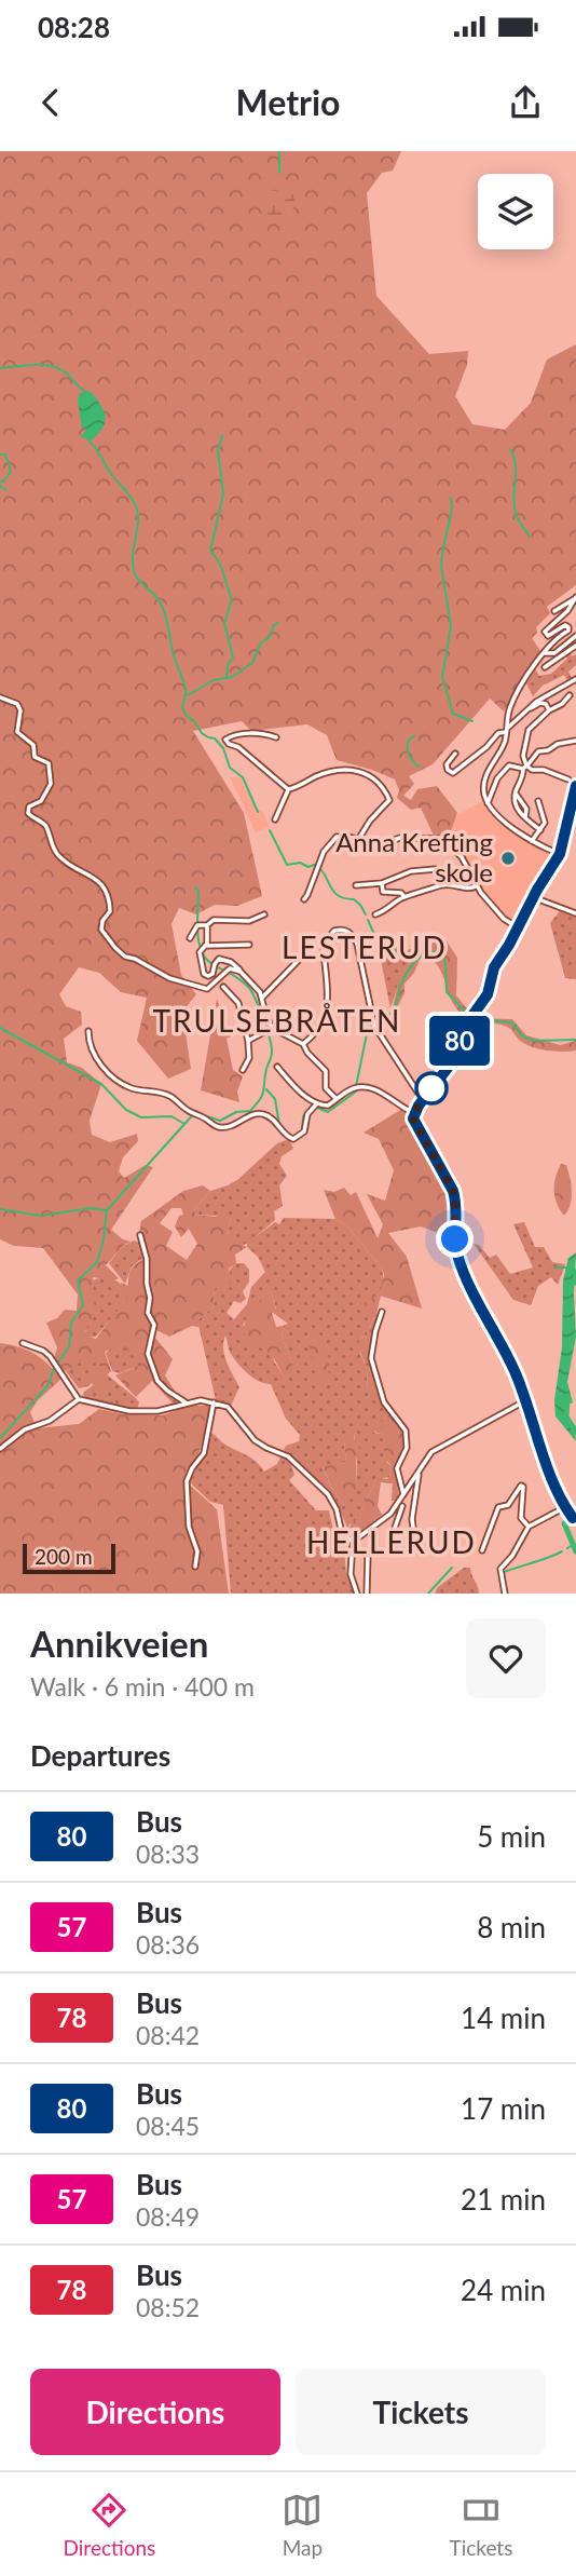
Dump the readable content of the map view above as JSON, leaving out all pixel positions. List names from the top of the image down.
{
  "districts": ["LESTERUD", "TRULSEBRÅTEN", "HELLERUD"],
  "places": ["Anna Krefting skole"],
  "lines": ["bus line 80"],
  "scale_bar": "200 m",
  "page": {
    "status": "08:28",
    "header": "Metrio",
    "on_map": "80",
    "scale": "200 m",
    "heading": [
      ["Annikveien", "Walk · 6 min · 400 m"],
      "Departures"
    ],
    "list": [
      {
        "mark": "80",
        "name": "Bus",
        "note": "08:33",
        "value": "5 min"
      },
      {
        "mark": "57",
        "name": "Bus",
        "note": "08:36",
        "value": "8 min"
      },
      {
        "mark": "78",
        "name": "Bus",
        "note": "08:42",
        "value": "14 min"
      },
      {
        "mark": "80",
        "name": "Bus",
        "note": "08:45",
        "value": "17 min"
      },
      {
        "mark": "57",
        "name": "Bus",
        "note": "08:49",
        "value": "21 min"
      },
      {
        "mark": "78",
        "name": "Bus",
        "note": "08:52",
        "value": "24 min"
      }
    ],
    "buttons": ["Directions", "Tickets"],
    "tabs": ["Directions", "Map", "Tickets"]
  }
}
